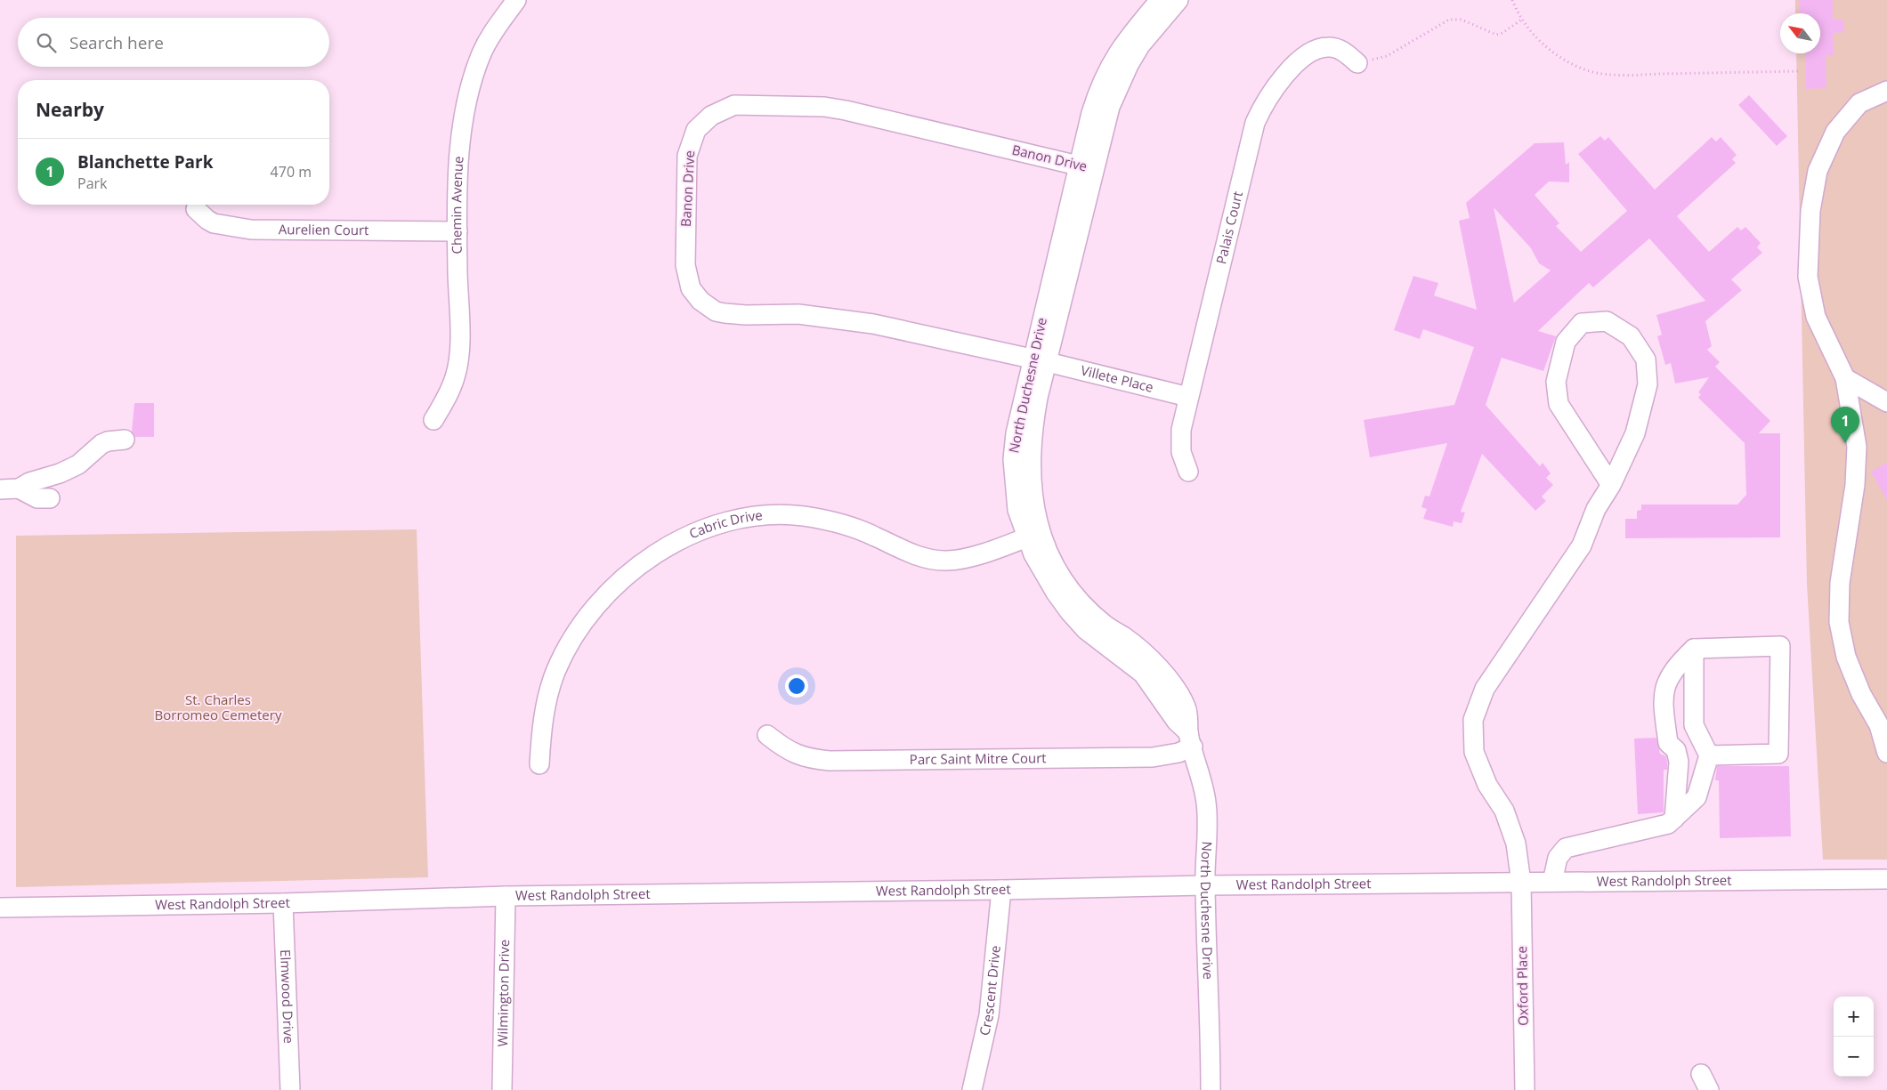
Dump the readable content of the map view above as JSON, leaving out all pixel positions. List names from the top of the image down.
{
  "streets": {
    "street": [
      "Banon Drive",
      "Chemin Avenue",
      "Palais Court",
      "Aurelien Court",
      "Villete Place",
      "North Duchesne Drive",
      "Cabric Drive",
      "Parc Saint Mitre Court",
      "West Randolph Street",
      "Oxford Place",
      "Crescent Drive",
      "Wilmington Drive",
      "Elmwood Drive"
    ]
  },
  "crossings": [
    ["Banon Drive", "Villete Place"],
    ["Banon Drive", "North Duchesne Drive"],
    ["Chemin Avenue", "Aurelien Court"],
    ["Palais Court", "Villete Place"],
    ["Villete Place", "North Duchesne Drive"],
    ["North Duchesne Drive", "Cabric Drive"],
    ["North Duchesne Drive", "Parc Saint Mitre Court"],
    ["North Duchesne Drive", "West Randolph Street"],
    ["West Randolph Street", "Oxford Place"],
    ["West Randolph Street", "Crescent Drive"],
    ["West Randolph Street", "Wilmington Drive"],
    ["West Randolph Street", "Elmwood Drive"]
  ],
  "parks": ["St. Charles Borromeo Cemetery"],
  "north": "top left",
  "page": {
    "search": "Search here",
    "heading": "Nearby",
    "list": [
      {
        "mark": "1",
        "name": "Blanchette Park",
        "note": "Park",
        "value": "470 m"
      }
    ],
    "pins": "1",
    "map_buttons": ["+", "−"]
  }
}
